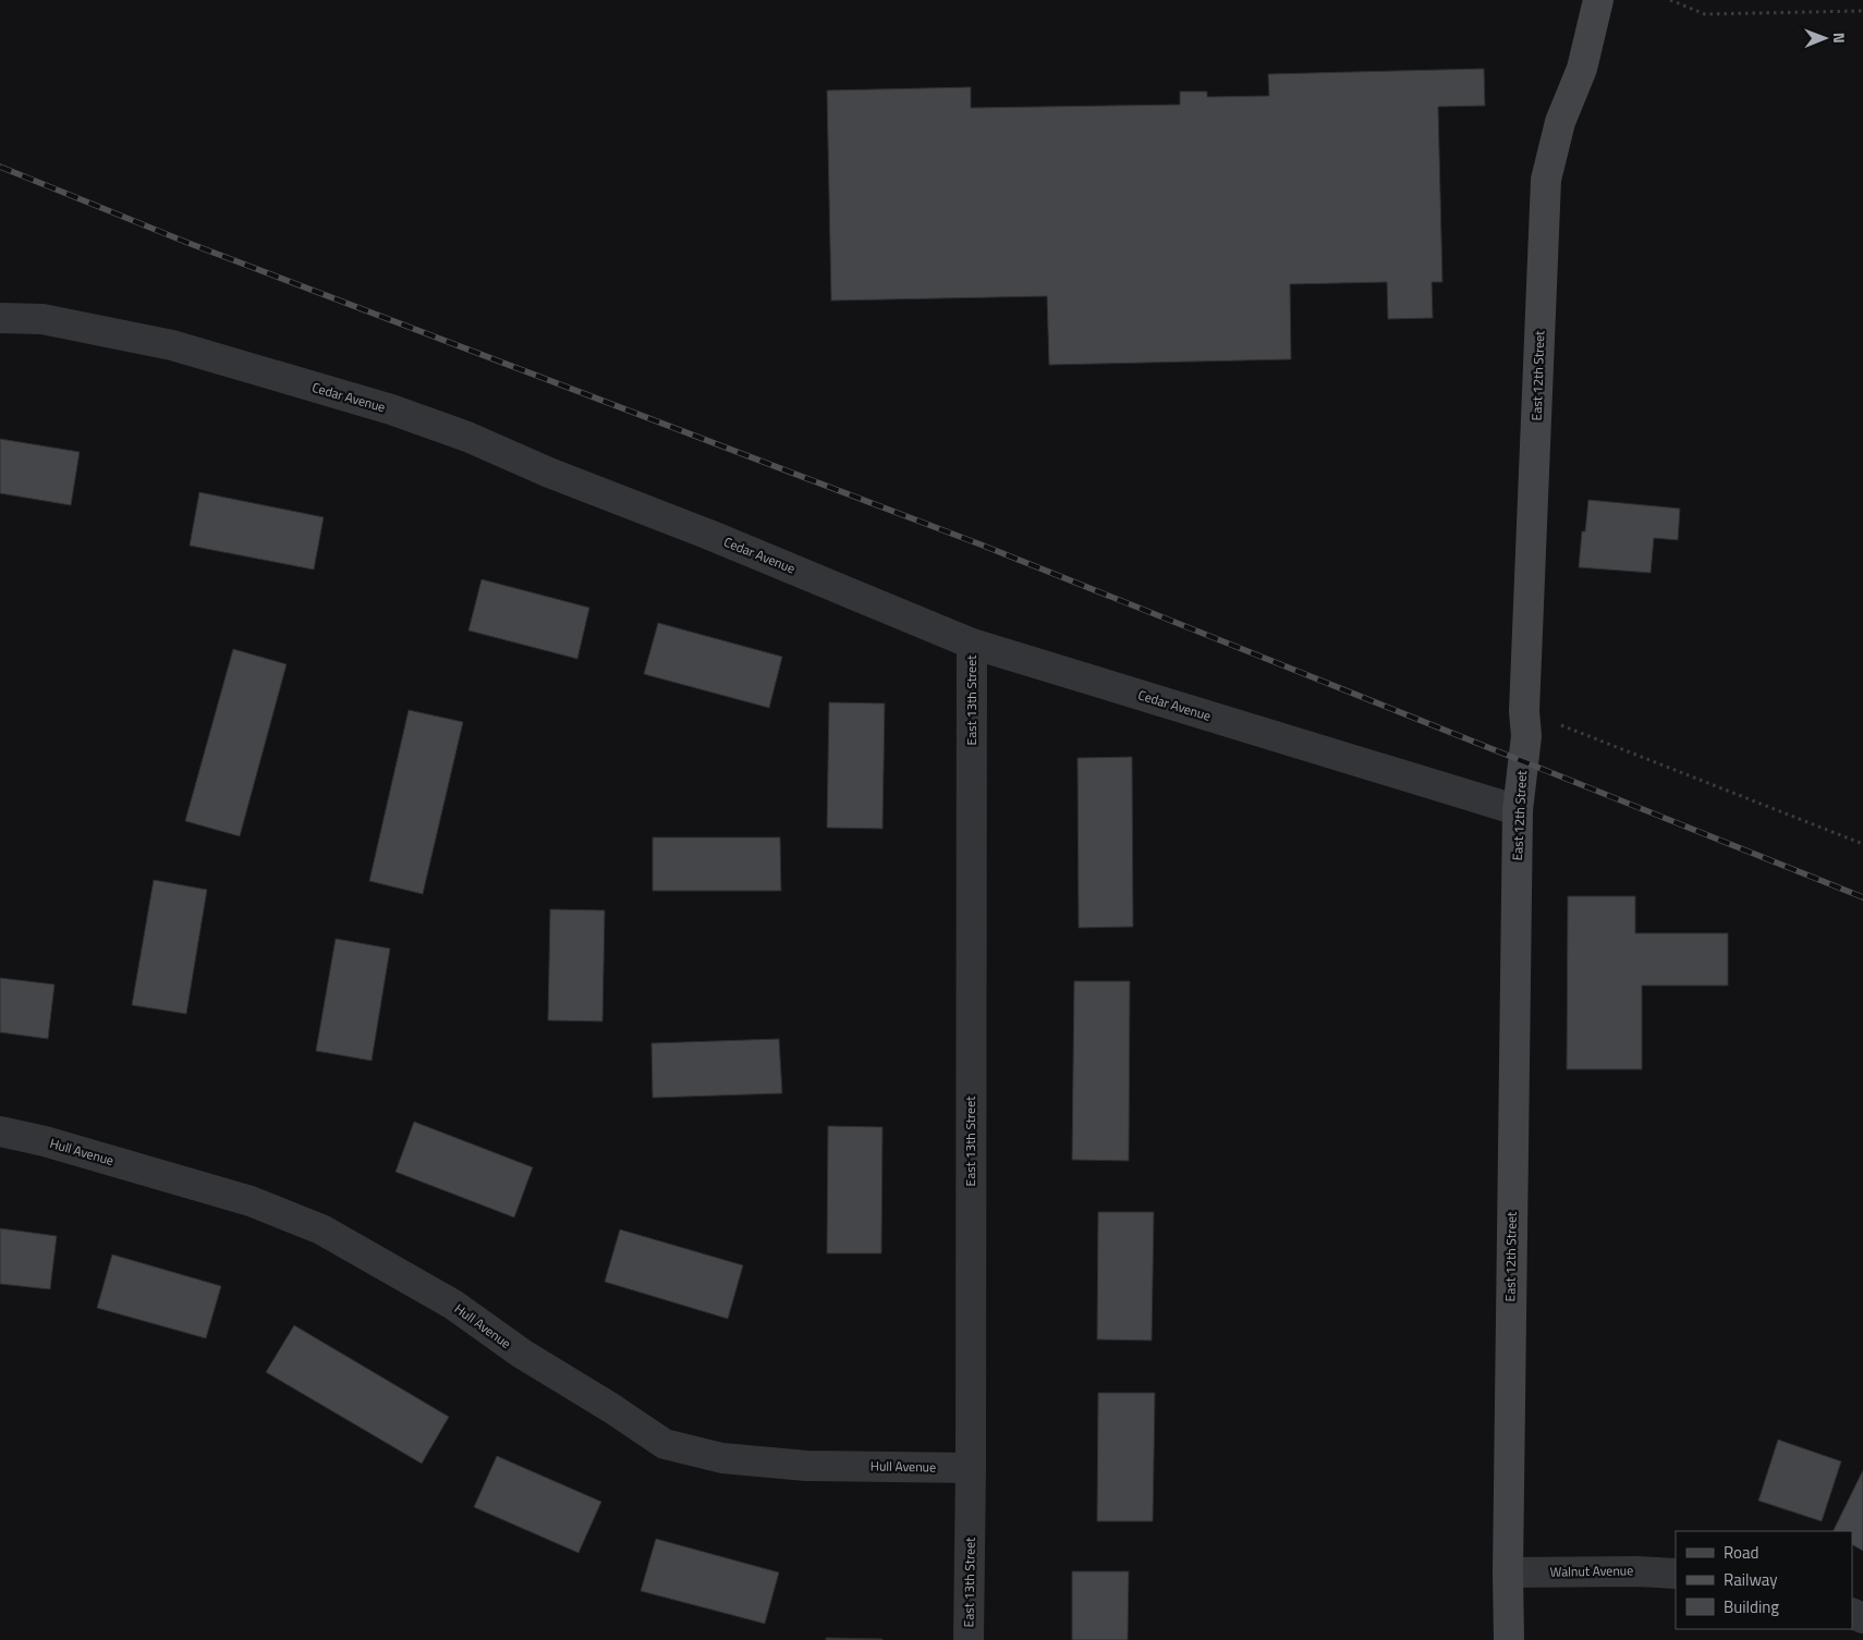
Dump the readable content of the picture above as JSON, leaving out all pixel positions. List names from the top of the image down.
{
  "streets": {
    "main road": ["East 12th Street"],
    "street": [
      "Cedar Avenue",
      "East 13th Street",
      "Hull Avenue",
      "Walnut Avenue"
    ]
  },
  "crossings": [
    ["East 12th Street", "Cedar Avenue"],
    ["East 12th Street", "Walnut Avenue"],
    ["Cedar Avenue", "East 13th Street"],
    ["East 13th Street", "Hull Avenue"]
  ],
  "legend": ["Road", "Railway", "Building"],
  "north": "right"
}
